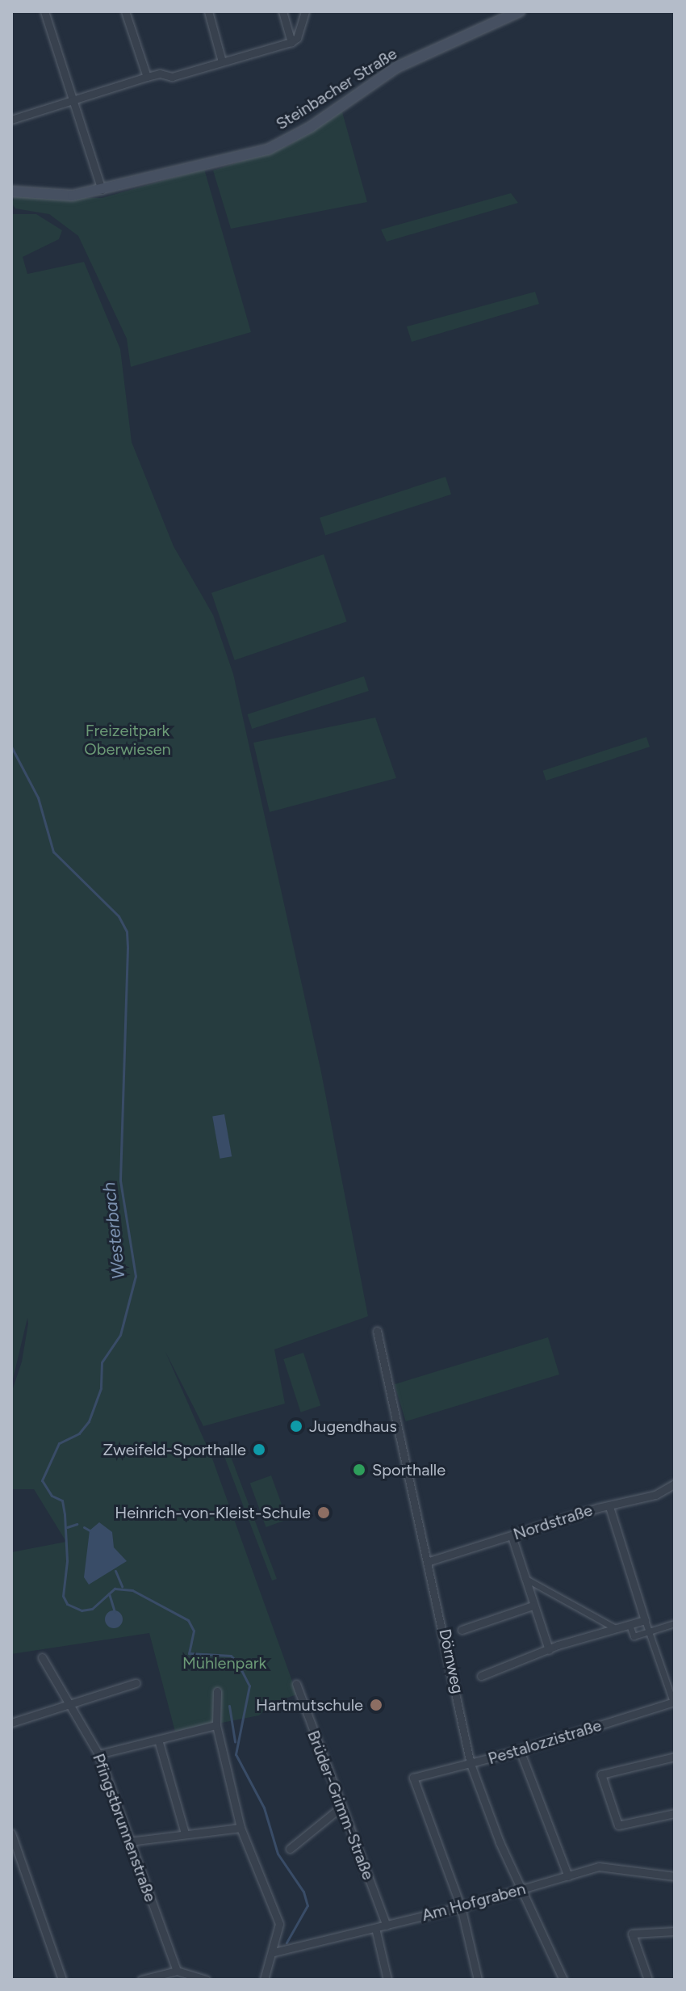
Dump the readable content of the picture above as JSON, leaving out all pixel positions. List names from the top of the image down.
{
  "streets": {
    "main road": ["Steinbacher Straße"],
    "street": [
      "Nordstraße",
      "Dörnweg",
      "Pestalozzistraße",
      "Brüder-Grimm-Straße",
      "Pfingstbrunnenstraße",
      "Am Hofgraben"
    ]
  },
  "crossings": [
    ["Nordstraße", "Dörnweg"],
    ["Dörnweg", "Pestalozzistraße"],
    ["Dörnweg", "Am Hofgraben"],
    ["Pestalozzistraße", "Am Hofgraben"],
    ["Brüder-Grimm-Straße", "Am Hofgraben"]
  ],
  "water": ["Westerbach"],
  "parks": ["Freizeitpark Oberwiesen", "Mühlenpark"],
  "places": [
    "Jugendhaus",
    "Zweifeld-Sporthalle",
    "Sporthalle",
    "Heinrich-von-Kleist-Schule",
    "Hartmutschule"
  ]
}
